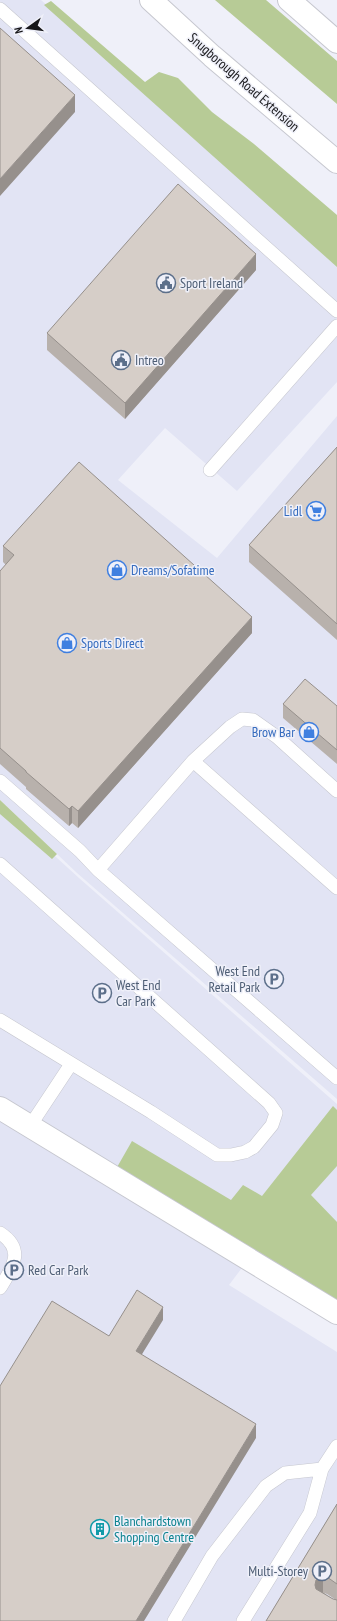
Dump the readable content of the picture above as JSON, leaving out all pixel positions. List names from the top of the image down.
{
  "streets": {
    "street": ["Snugborough Road Extension"]
  },
  "places": {
    "public building": ["Sport Ireland", "Intreo"],
    "supermarket": ["Lidl"],
    "shop": ["Dreams/Sofatime", "Sports Direct", "Brow Bar"],
    "parking": [
      "West End Retail Park",
      "West End Car Park",
      "Red Car Park",
      "Multi-Storey"
    ],
    "building": ["Blanchardstown Shopping Centre"]
  },
  "north": "left"
}
